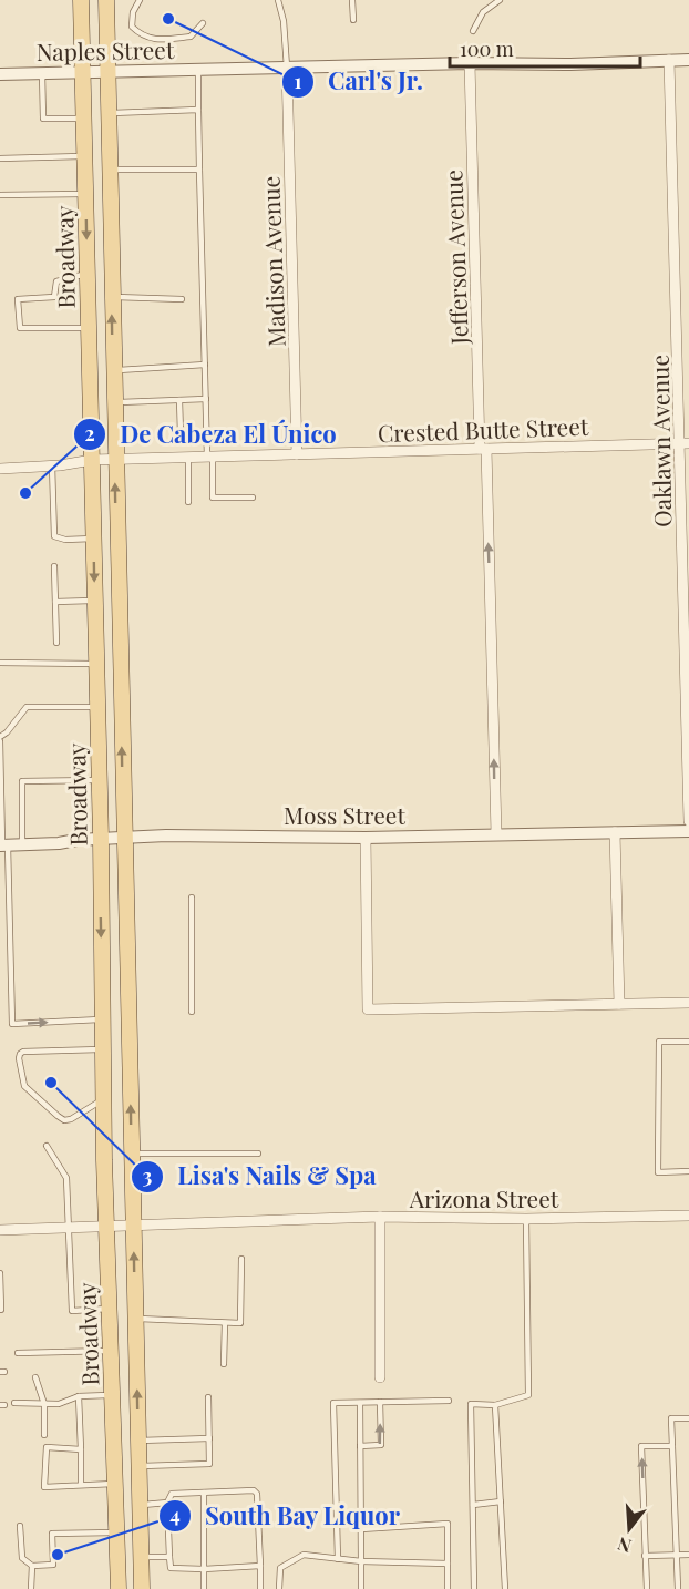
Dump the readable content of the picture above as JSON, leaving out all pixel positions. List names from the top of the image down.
{
  "streets": {
    "main road": ["Broadway"],
    "street": [
      "Naples Street",
      "Jefferson Avenue",
      "Madison Avenue",
      "Crested Butte Street",
      "Oaklawn Avenue",
      "Moss Street",
      "Arizona Street"
    ]
  },
  "crossings": [
    ["Naples Street", "Broadway"],
    ["Naples Street", "Jefferson Avenue"],
    ["Naples Street", "Madison Avenue"],
    ["Naples Street", "Oaklawn Avenue"],
    ["Broadway", "Crested Butte Street"],
    ["Broadway", "Moss Street"],
    ["Broadway", "Arizona Street"],
    ["Jefferson Avenue", "Crested Butte Street"],
    ["Jefferson Avenue", "Moss Street"],
    ["Madison Avenue", "Crested Butte Street"],
    ["Crested Butte Street", "Oaklawn Avenue"]
  ],
  "one_way": ["Jefferson Avenue"],
  "places": [
    "Carl's Jr.",
    "De Cabeza El Único",
    "Lisa's Nails & Spa",
    "South Bay Liquor"
  ],
  "scale_bar": "100 m",
  "north": "bottom"
}
